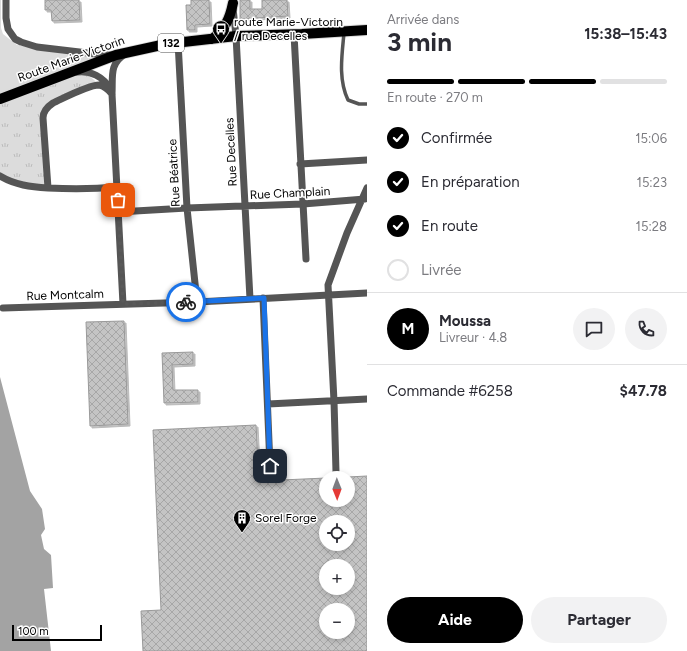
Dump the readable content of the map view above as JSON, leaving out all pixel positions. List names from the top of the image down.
{
  "streets": {
    "main road": ["132", "Route Marie-Victorin"],
    "street": [
      "Rue Decelles",
      "Rue Béatrice",
      "Rue Champlain",
      "Rue Montcalm"
    ]
  },
  "crossings": [
    ["Route Marie-Victorin", "Rue Decelles"],
    ["Route Marie-Victorin", "Rue Béatrice"],
    ["Rue Decelles", "Rue Champlain"],
    ["Rue Decelles", "Rue Montcalm"],
    ["Rue Béatrice", "Rue Champlain"],
    ["Rue Béatrice", "Rue Montcalm"]
  ],
  "places": {
    "bus stop": ["route Marie-Victorin / rue Decelles"],
    "building": ["Sorel Forge"]
  },
  "scale_bar": "100 m",
  "north": "bottom",
  "page": {
    "heading": ["3 min", "Arrivée dans", "15:38–15:43"],
    "panel": [
      "Moussa",
      "Livreur · 4.8",
      "Commande #6258",
      "$47.78"
    ],
    "bar": "En route · 270 m",
    "list": [
      ["Confirmée", "15:06"],
      ["En préparation", "15:23"],
      ["En route", "15:28"],
      "Livrée"
    ],
    "round": "M",
    "map_buttons": ["+", "−"],
    "buttons": ["Aide", "Partager"],
    "scale": "100 m"
  }
}
